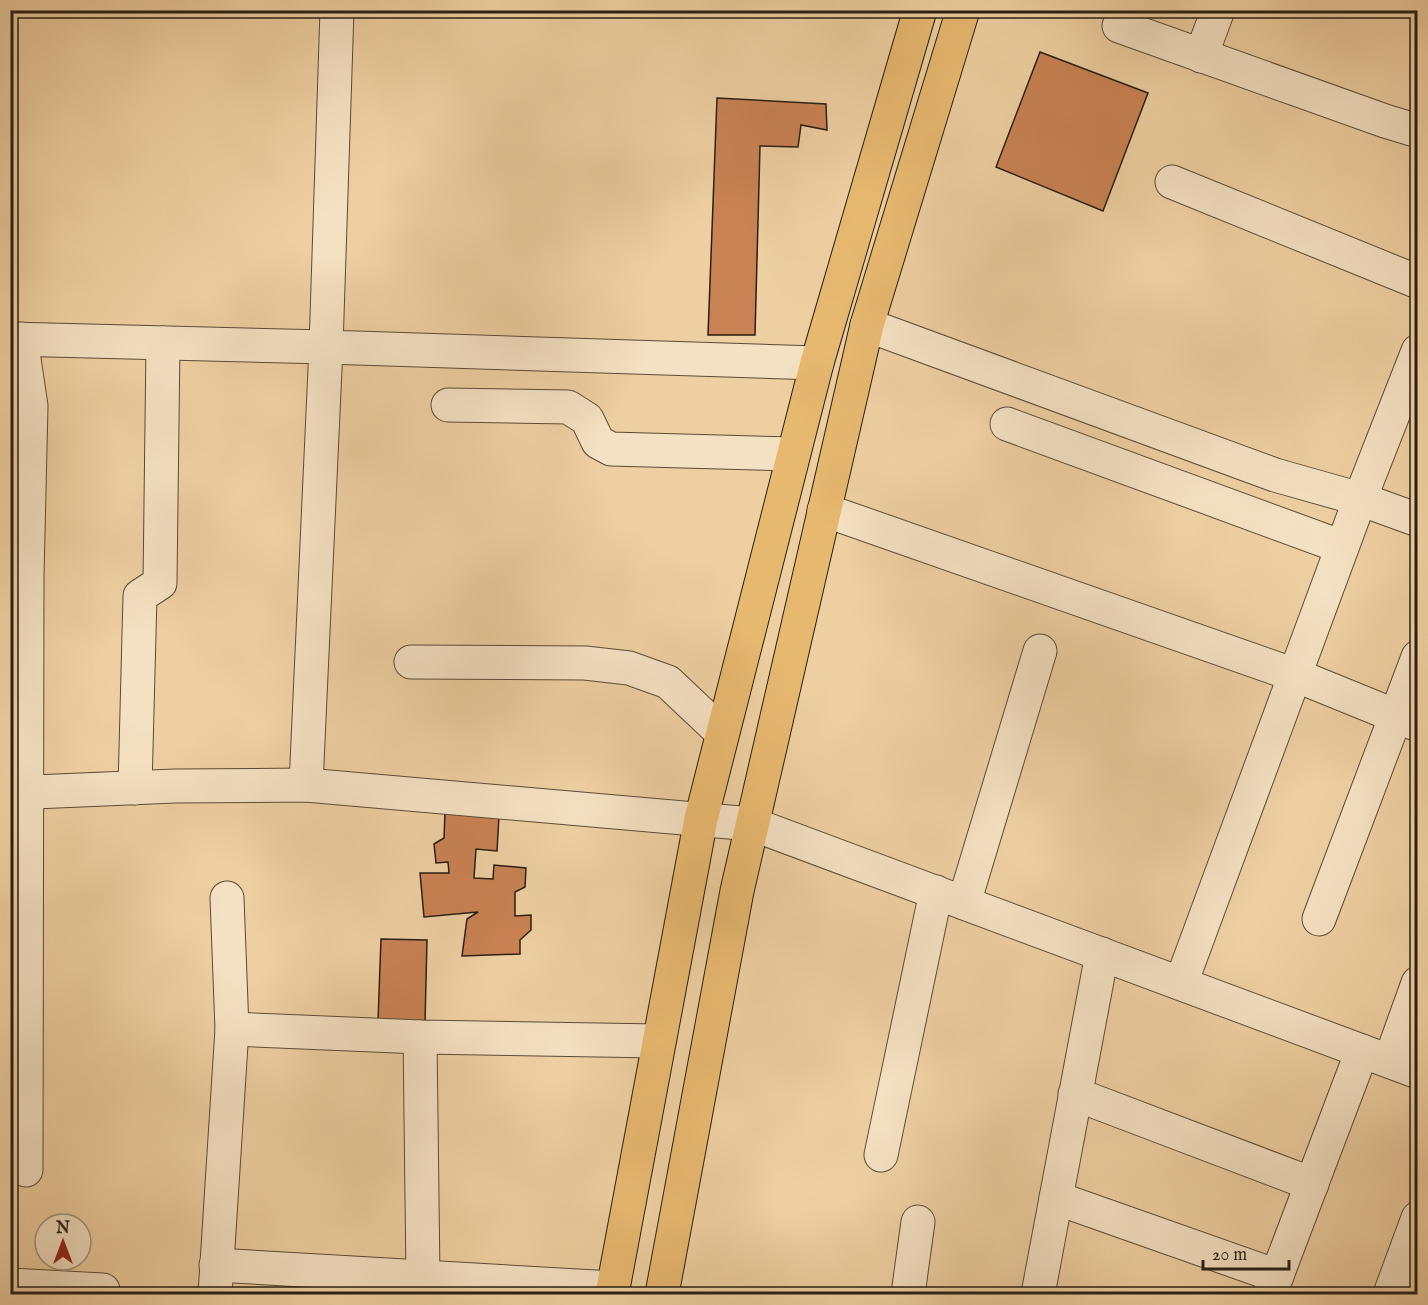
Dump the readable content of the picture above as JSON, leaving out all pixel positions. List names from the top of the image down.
{
  "scale_bar": "20 m",
  "north": "top"
}
